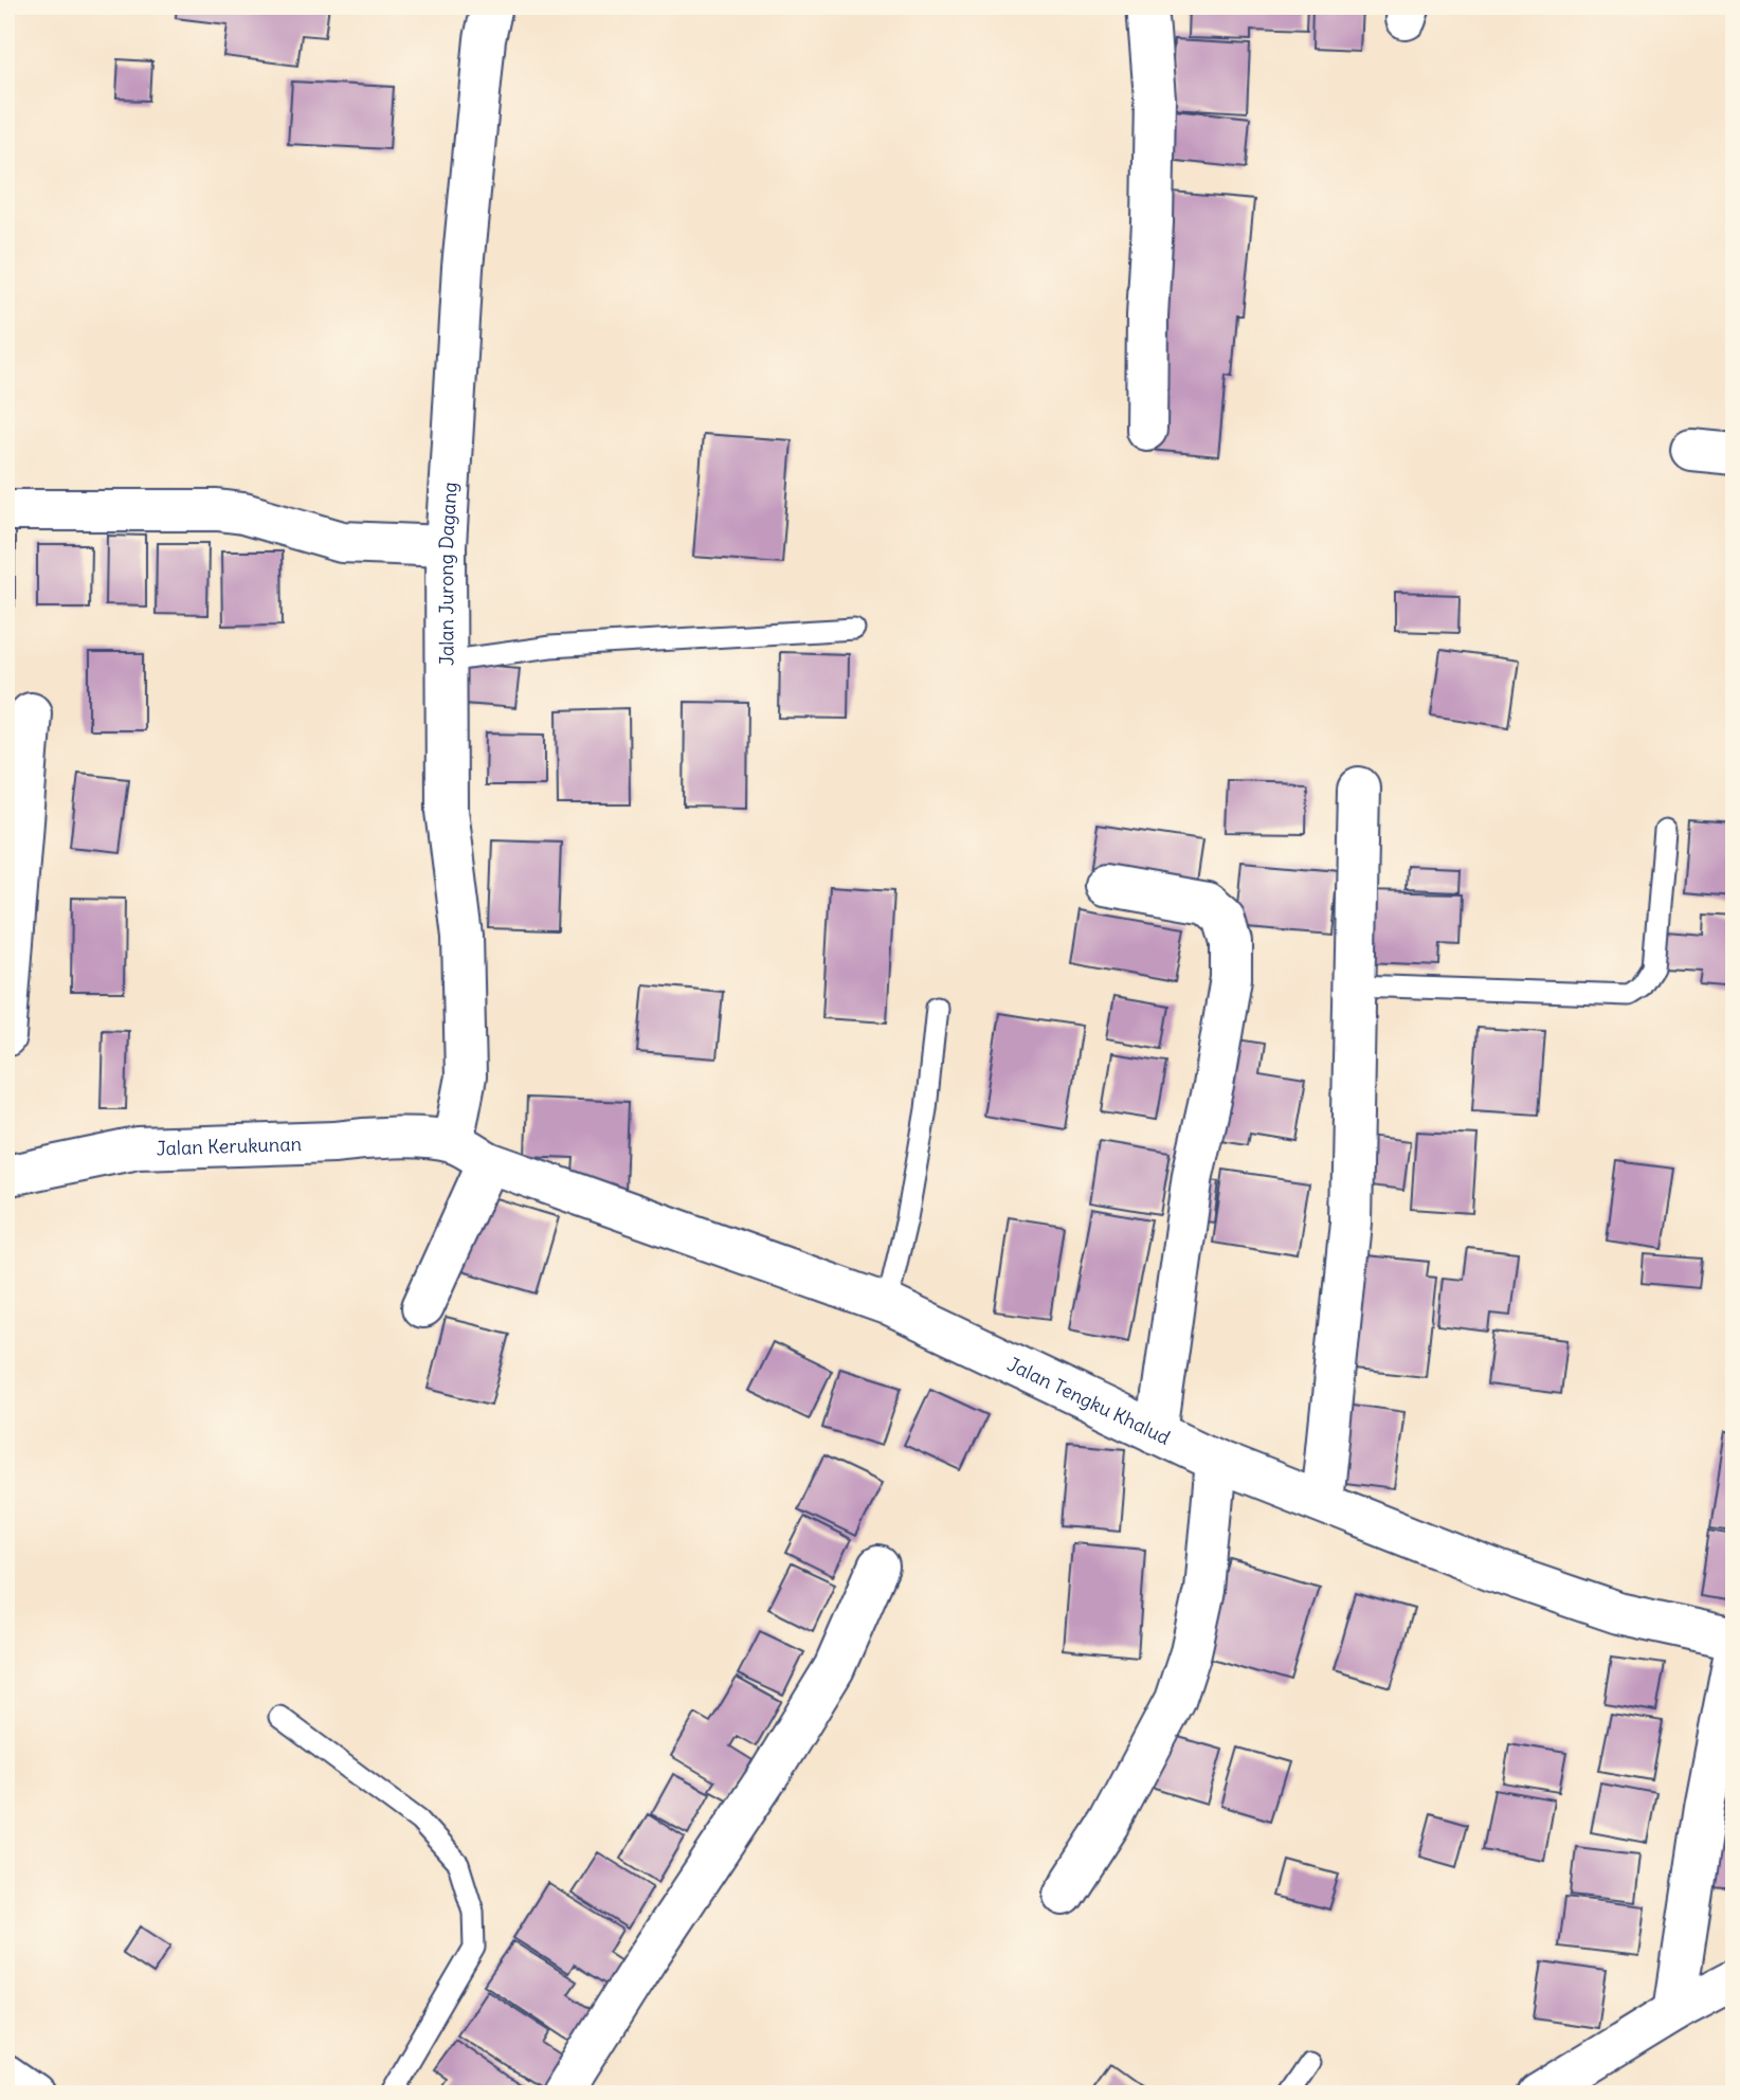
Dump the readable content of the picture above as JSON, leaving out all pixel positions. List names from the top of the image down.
{
  "streets": {
    "street": ["Jalan Jurong Dagang", "Jalan Kerukunan", "Jalan Tengku Khalud"]
  },
  "crossings": [
    ["Jalan Jurong Dagang", "Jalan Kerukunan"],
    ["Jalan Jurong Dagang", "Jalan Tengku Khalud"],
    ["Jalan Kerukunan", "Jalan Tengku Khalud"]
  ]
}
